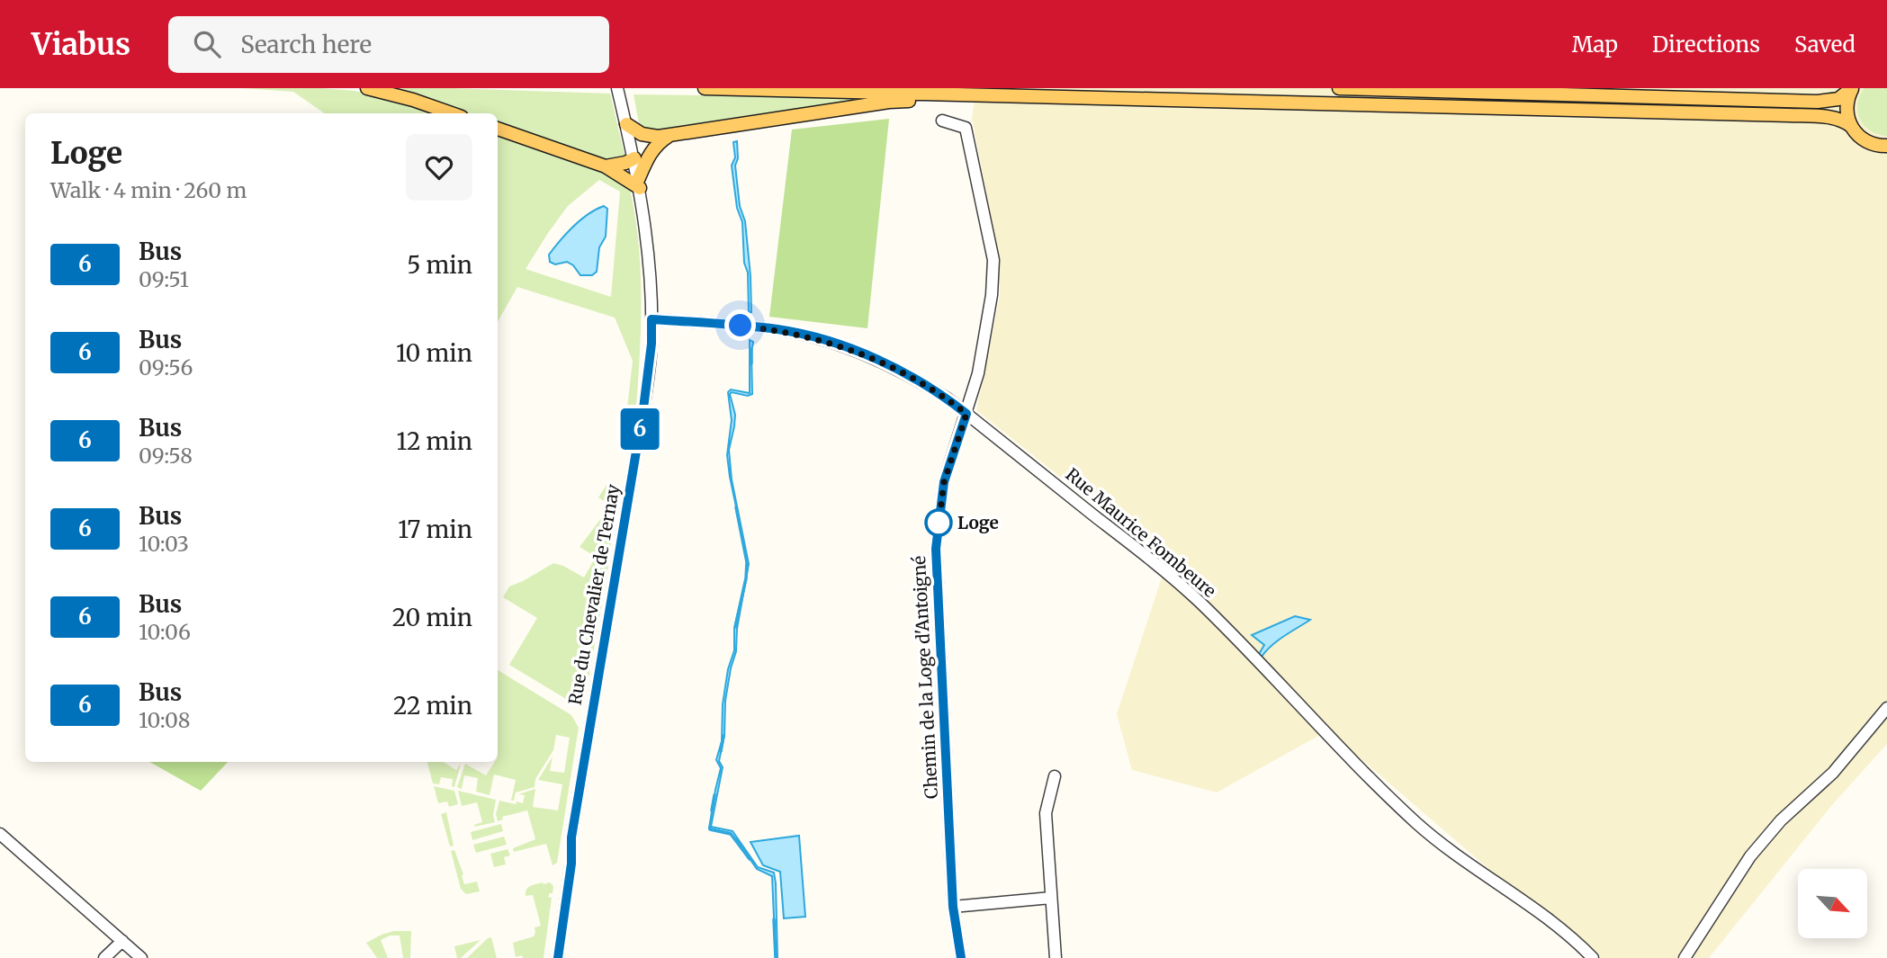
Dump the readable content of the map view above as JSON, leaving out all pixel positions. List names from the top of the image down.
{
  "streets": {
    "street": ["Rue Maurice Fombeure", "Rue du Chevalier de Ternay", "Chemin de la Loge d'Antoigné"]
  },
  "crossings": [
    ["Rue Maurice Fombeure", "Rue du Chevalier de Ternay"],
    ["Rue Maurice Fombeure", "Chemin de la Loge d'Antoigné"]
  ],
  "places": ["Loge"],
  "lines": ["bus line 6"],
  "north": "bottom right",
  "page": {
    "header": "Viabus",
    "search": "Search here",
    "nav": ["Map", "Directions", "Saved"],
    "on_map": "6",
    "heading": ["Loge", "Walk · 4 min · 260 m"],
    "list": [
      {
        "mark": "6",
        "name": "Bus",
        "note": "09:51",
        "value": "5 min"
      },
      {
        "mark": "6",
        "name": "Bus",
        "note": "09:56",
        "value": "10 min"
      },
      {
        "mark": "6",
        "name": "Bus",
        "note": "09:58",
        "value": "12 min"
      },
      {
        "mark": "6",
        "name": "Bus",
        "note": "10:03",
        "value": "17 min"
      },
      {
        "mark": "6",
        "name": "Bus",
        "note": "10:06",
        "value": "20 min"
      },
      {
        "mark": "6",
        "name": "Bus",
        "note": "10:08",
        "value": "22 min"
      }
    ]
  }
}
